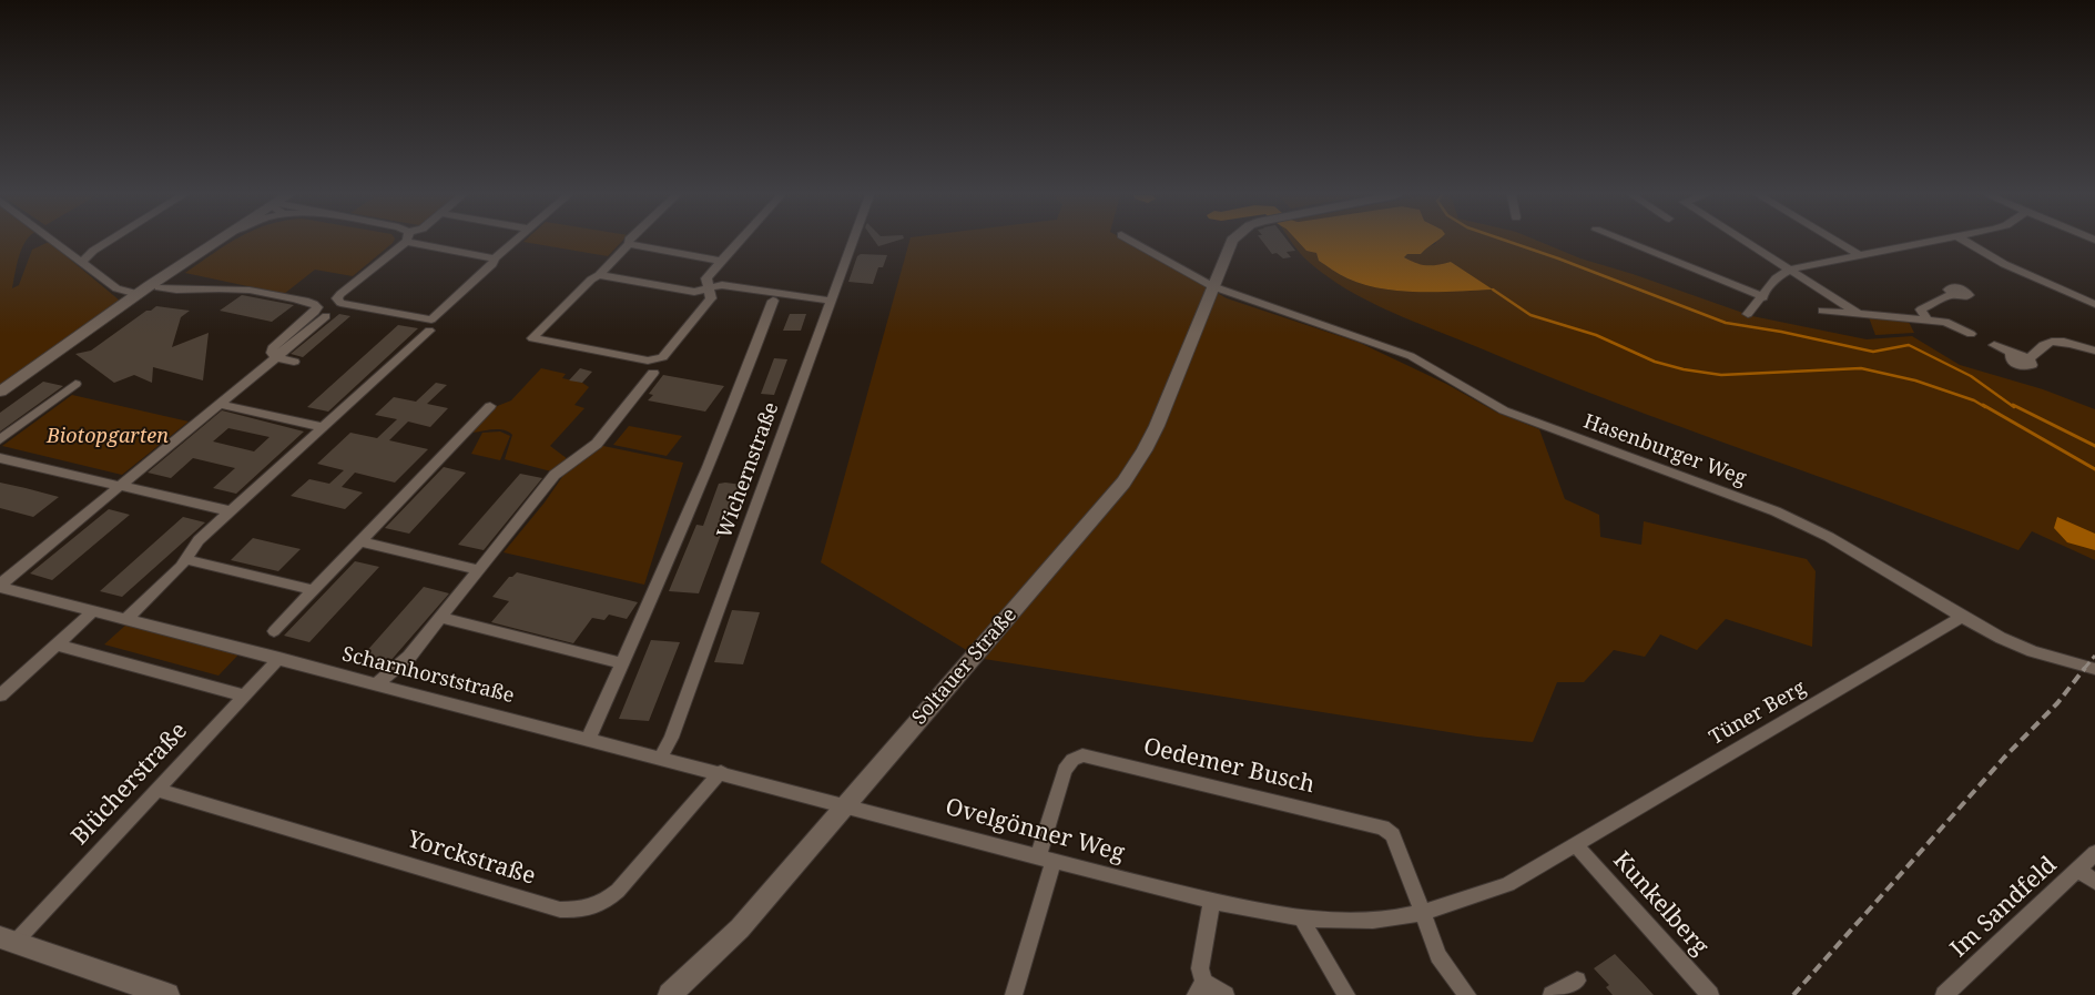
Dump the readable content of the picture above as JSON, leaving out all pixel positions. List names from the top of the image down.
{
  "streets": {
    "street": [
      "Hasenburger Weg",
      "Wichernstraße",
      "Soltauer Straße",
      "Scharnhorststraße",
      "Tüner Berg",
      "Oedemer Busch",
      "Blücherstraße",
      "Ovelgönner Weg",
      "Yorckstraße",
      "Kunkelberg",
      "Im Sandfeld"
    ]
  },
  "crossings": [
    ["Hasenburger Weg", "Soltauer Straße"],
    ["Hasenburger Weg", "Tüner Berg"],
    ["Wichernstraße", "Scharnhorststraße"],
    ["Soltauer Straße", "Scharnhorststraße"],
    ["Soltauer Straße", "Ovelgönner Weg"],
    ["Scharnhorststraße", "Blücherstraße"],
    ["Scharnhorststraße", "Ovelgönner Weg"],
    ["Scharnhorststraße", "Yorckstraße"],
    ["Tüner Berg", "Ovelgönner Weg"],
    ["Tüner Berg", "Kunkelberg"],
    ["Oedemer Busch", "Ovelgönner Weg"],
    ["Blücherstraße", "Yorckstraße"],
    ["Ovelgönner Weg", "Kunkelberg"]
  ],
  "parks": ["Biotopgarten"]
}
